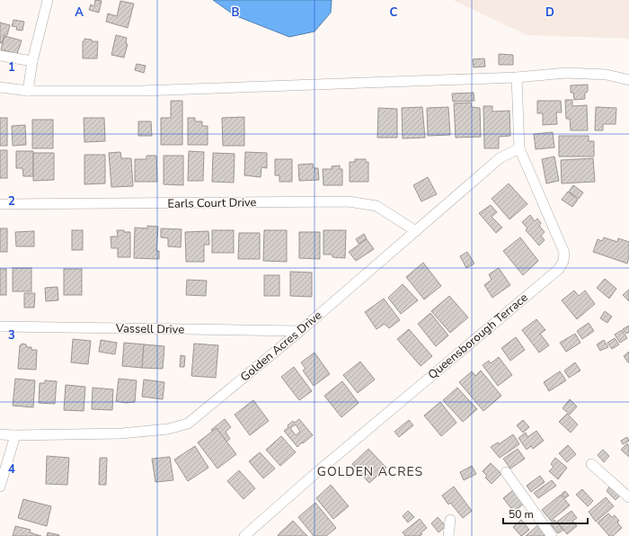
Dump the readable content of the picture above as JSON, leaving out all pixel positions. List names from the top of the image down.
{
  "streets": {
    "street": [
      "Earls Court Drive",
      "Vassell Drive",
      "Queensborough Terrace",
      "Golden Acres Drive"
    ]
  },
  "crossings": [
    ["Earls Court Drive", "Golden Acres Drive"],
    ["Vassell Drive", "Golden Acres Drive"],
    ["Queensborough Terrace", "Golden Acres Drive"]
  ],
  "districts": ["GOLDEN ACRES"],
  "scale_bar": "50 m",
  "grid": {
    "columns": [
      "A",
      "B",
      "C",
      "D"
    ],
    "rows": [
      "1",
      "2",
      "3",
      "4"
    ]
  }
}
